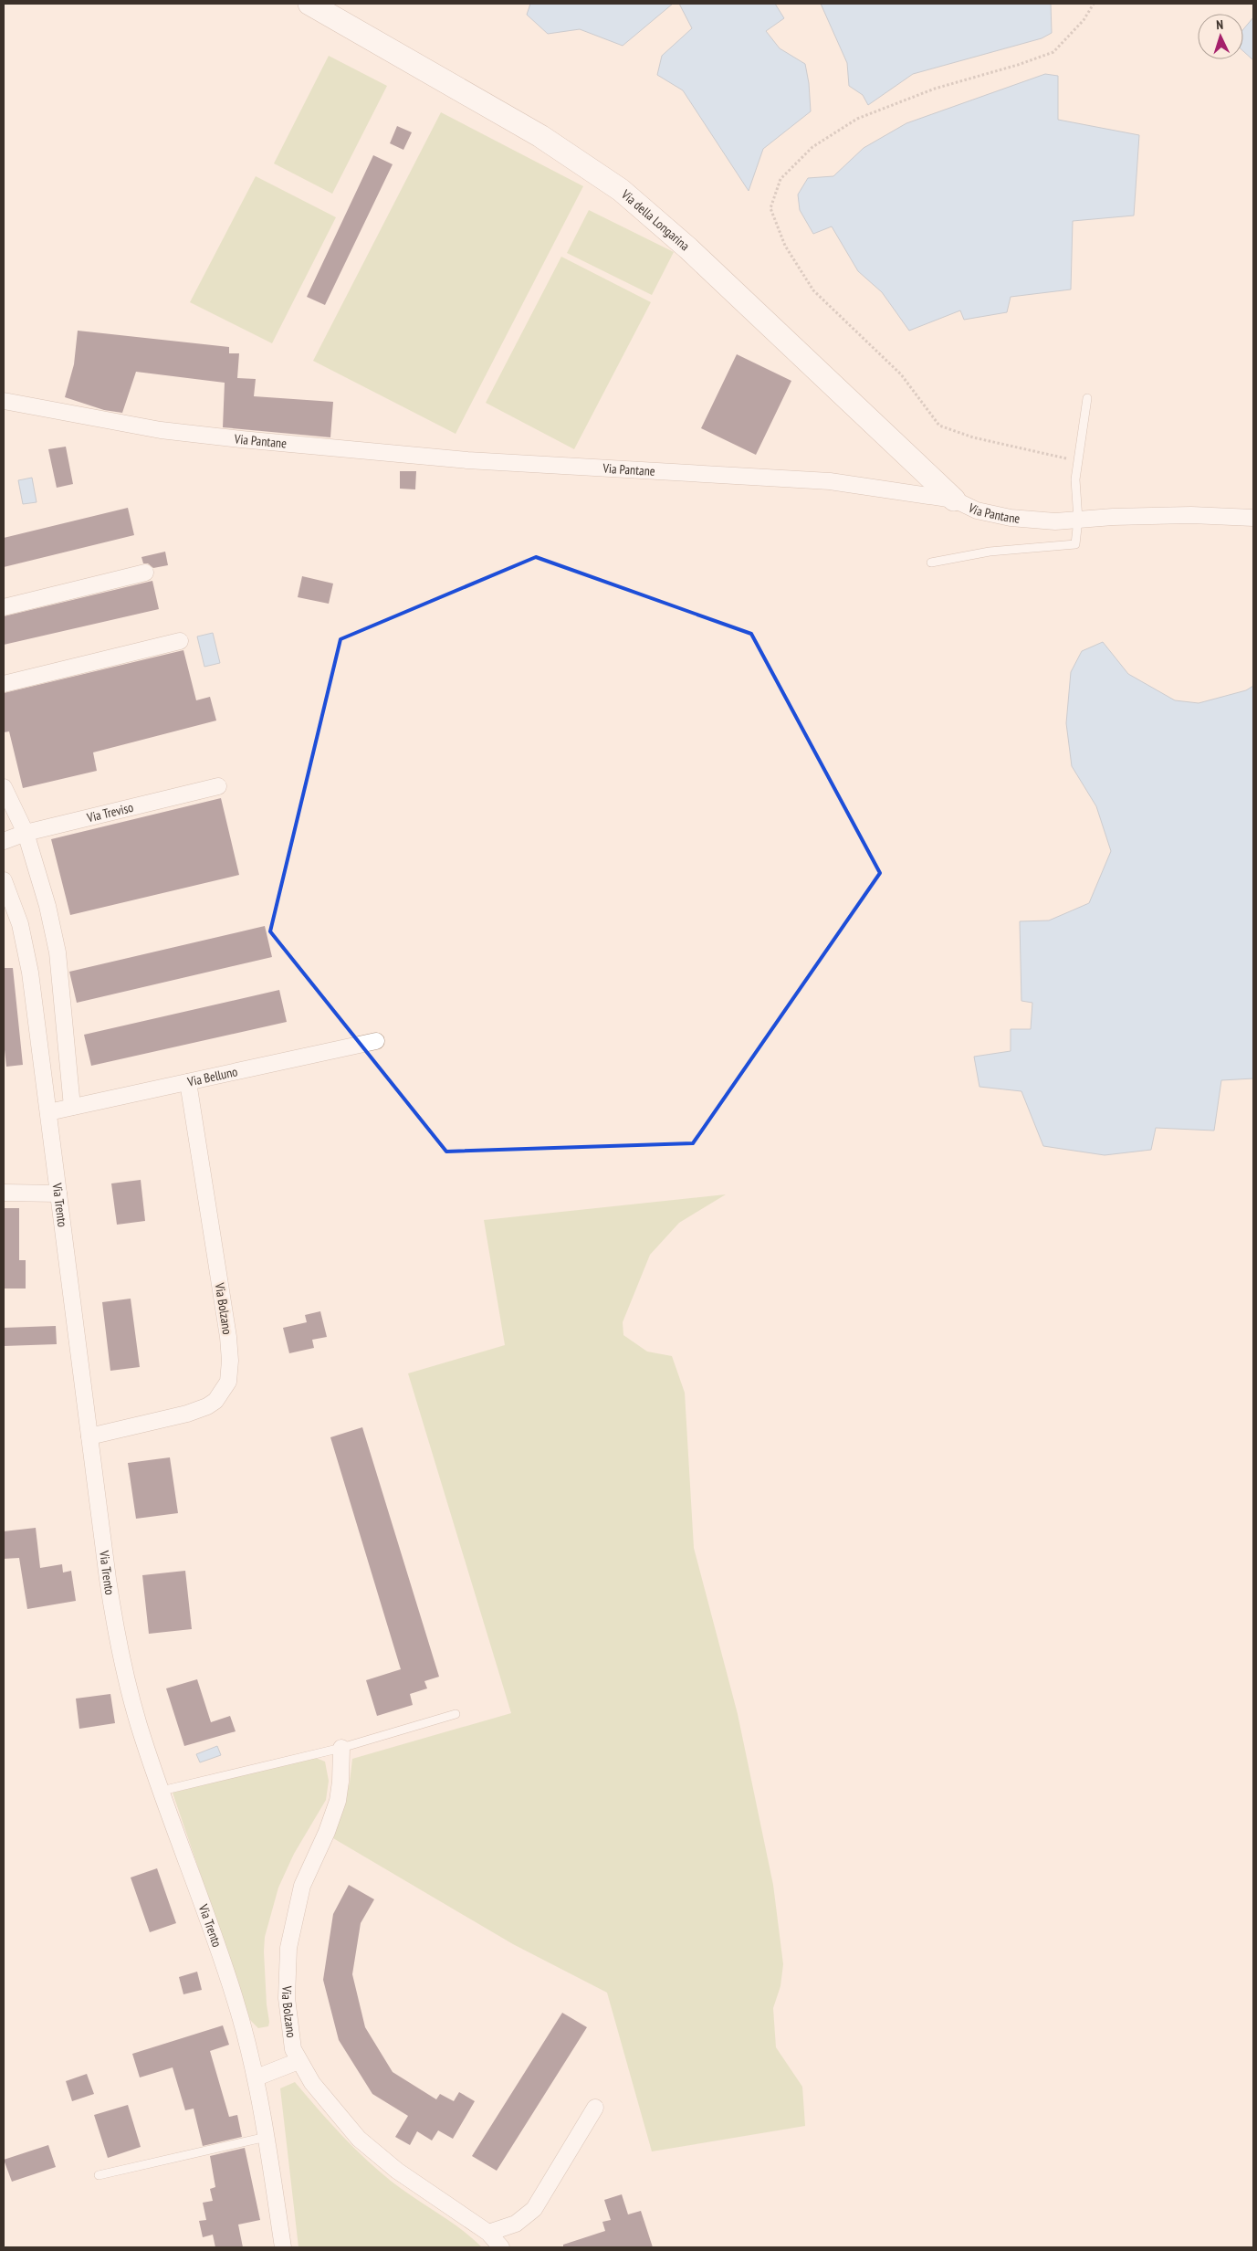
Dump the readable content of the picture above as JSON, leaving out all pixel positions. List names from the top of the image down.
{
  "streets": {
    "street": [
      "Via della Longarina",
      "Via Pantane",
      "Via Treviso",
      "Via Belluno",
      "Via Trento",
      "Via Bolzano"
    ]
  },
  "crossings": [
    ["Via della Longarina", "Via Pantane"],
    ["Via Belluno", "Via Trento"],
    ["Via Belluno", "Via Bolzano"],
    ["Via Trento", "Via Bolzano"]
  ],
  "north": "top"
}
